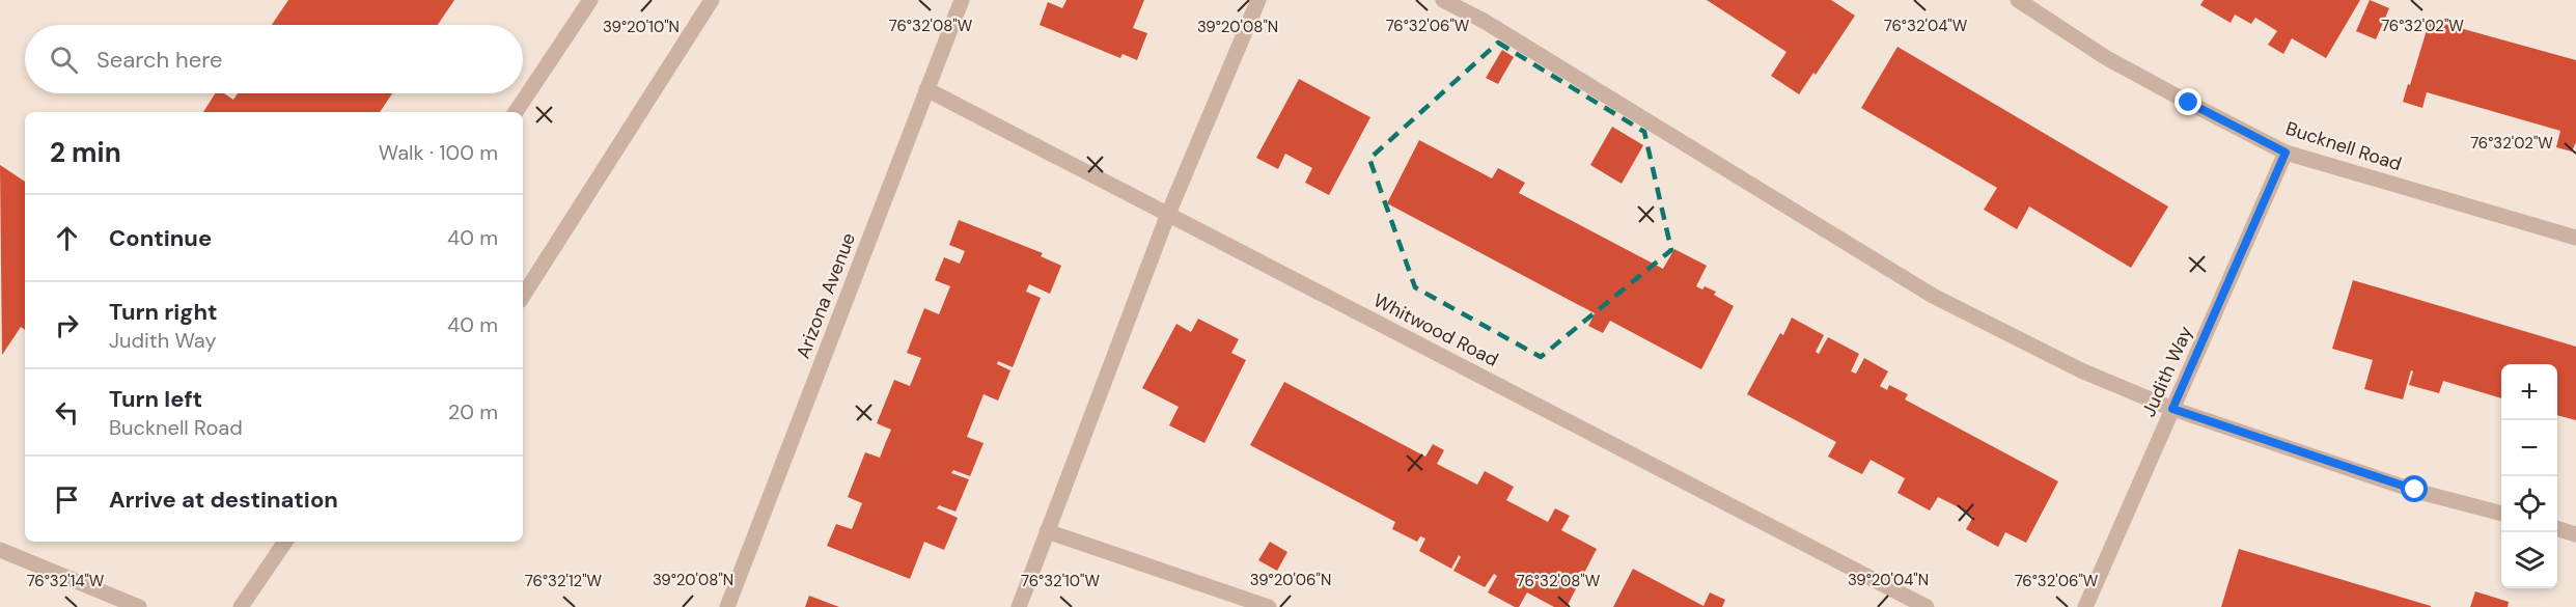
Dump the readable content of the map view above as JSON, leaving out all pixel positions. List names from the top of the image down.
{
  "streets": {
    "street": [
      "Bucknell Road",
      "Arizona Avenue",
      "Whitwood Road",
      "Judith Way"
    ]
  },
  "crossings": [
    ["Bucknell Road", "Judith Way"],
    ["Arizona Avenue", "Whitwood Road"]
  ],
  "page": {
    "search": "Search here",
    "heading": ["2 min", "Walk · 100 m"],
    "list": [
      ["Continue", "40 m"],
      ["Turn right", "Judith Way", "40 m"],
      ["Turn left", "Bucknell Road", "20 m"],
      "Arrive at destination"
    ],
    "map_buttons": ["+", "−"]
  },
  "coordinates": [
    "76°32'02\"W",
    "76°32'08\"W",
    "76°32'06\"W",
    "76°32'04\"W",
    "39°20'10\"N",
    "39°20'08\"N",
    "39°20'06\"N",
    "39°20'04\"N",
    "76°32'14\"W",
    "76°32'12\"W",
    "76°32'10\"W"
  ]
}
